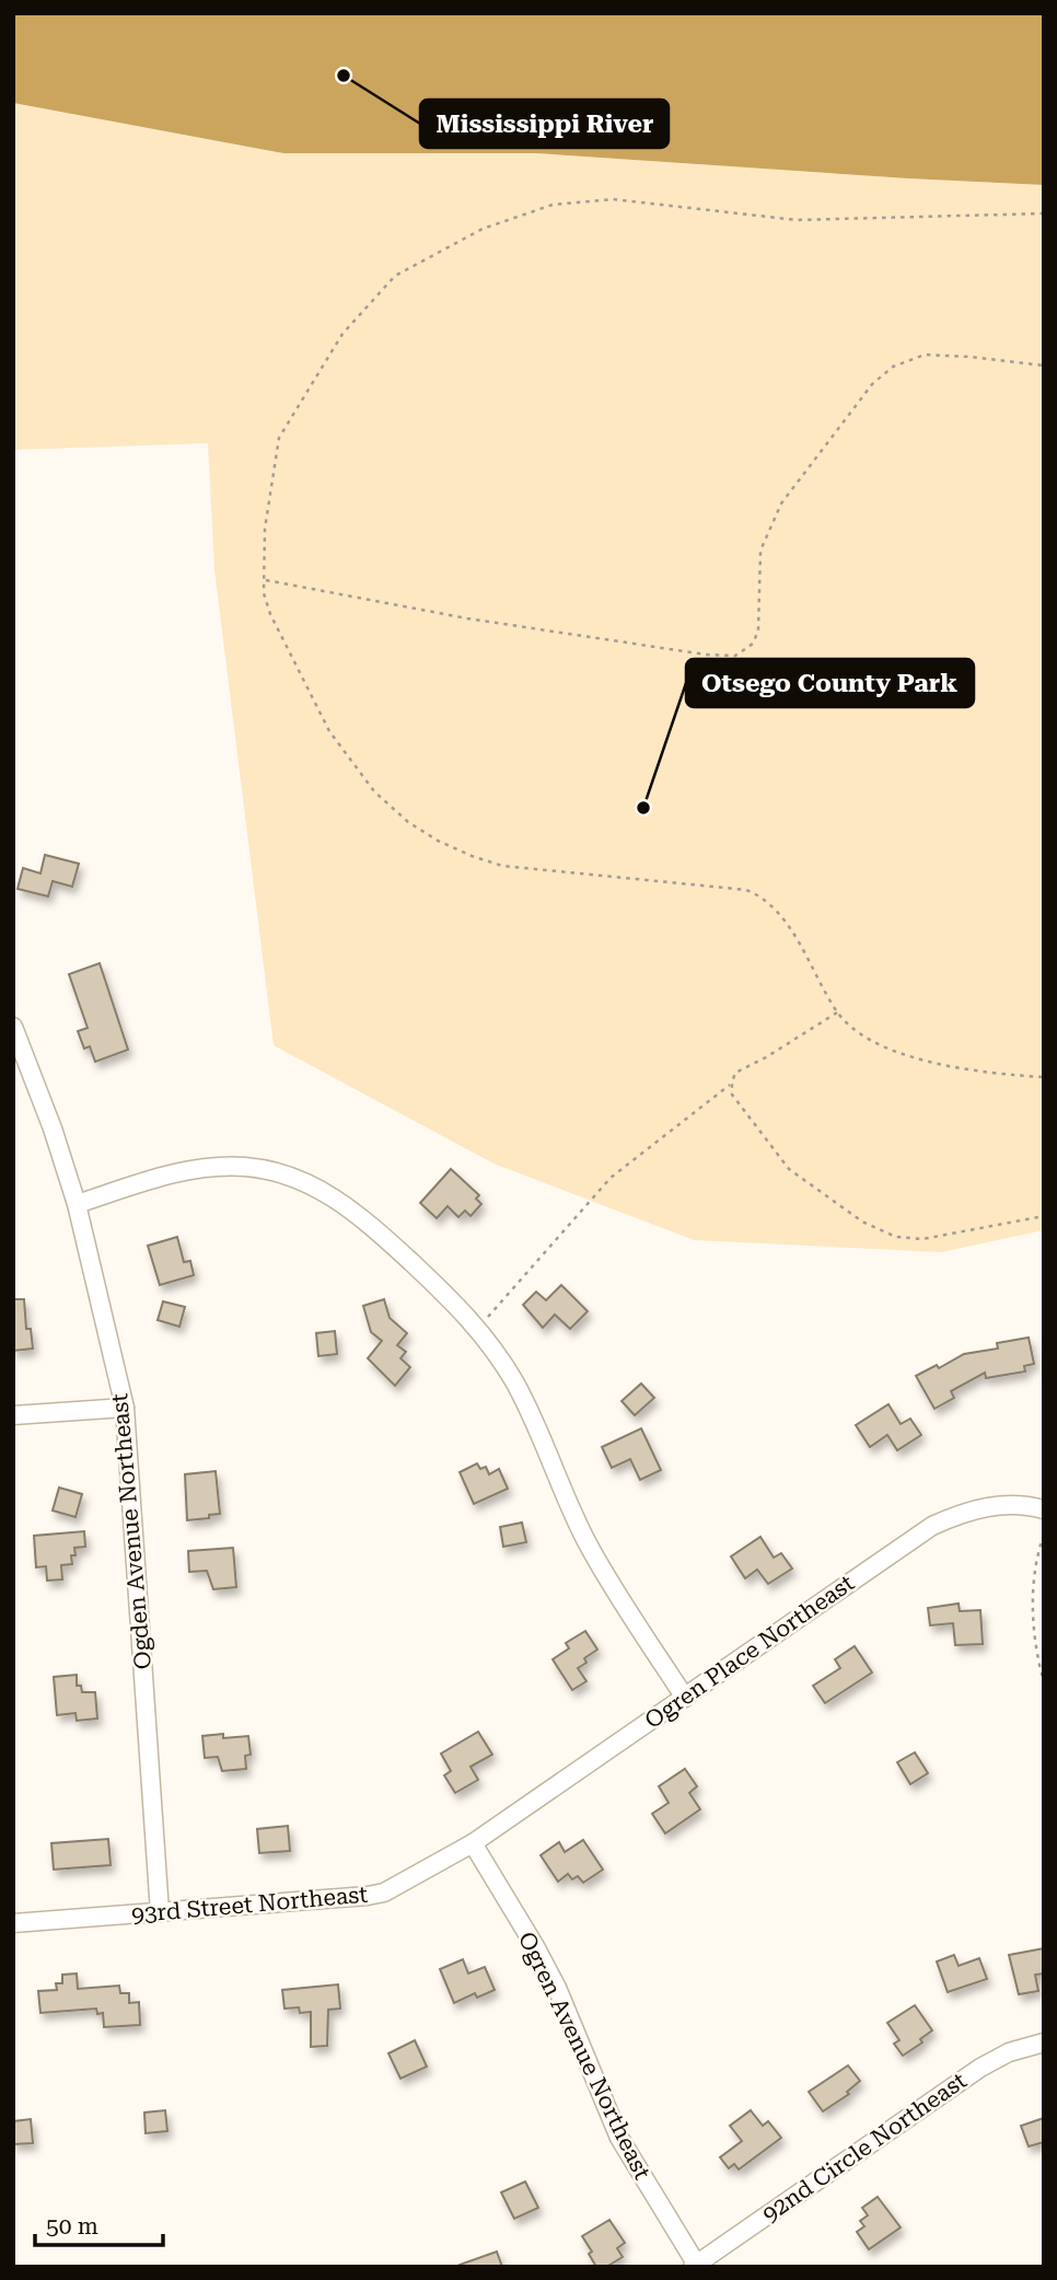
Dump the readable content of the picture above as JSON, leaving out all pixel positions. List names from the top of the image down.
{
  "streets": {
    "street": [
      "Ogden Avenue Northeast",
      "Ogren Place Northeast",
      "93rd Street Northeast",
      "Ogren Avenue Northeast",
      "92nd Circle Northeast"
    ]
  },
  "crossings": [
    ["Ogden Avenue Northeast", "93rd Street Northeast"],
    ["Ogren Place Northeast", "93rd Street Northeast"],
    ["Ogren Place Northeast", "Ogren Avenue Northeast"],
    ["93rd Street Northeast", "Ogren Avenue Northeast"],
    ["Ogren Avenue Northeast", "92nd Circle Northeast"]
  ],
  "places": ["Mississippi River", "Otsego County Park"],
  "scale_bar": "50 m"
}
